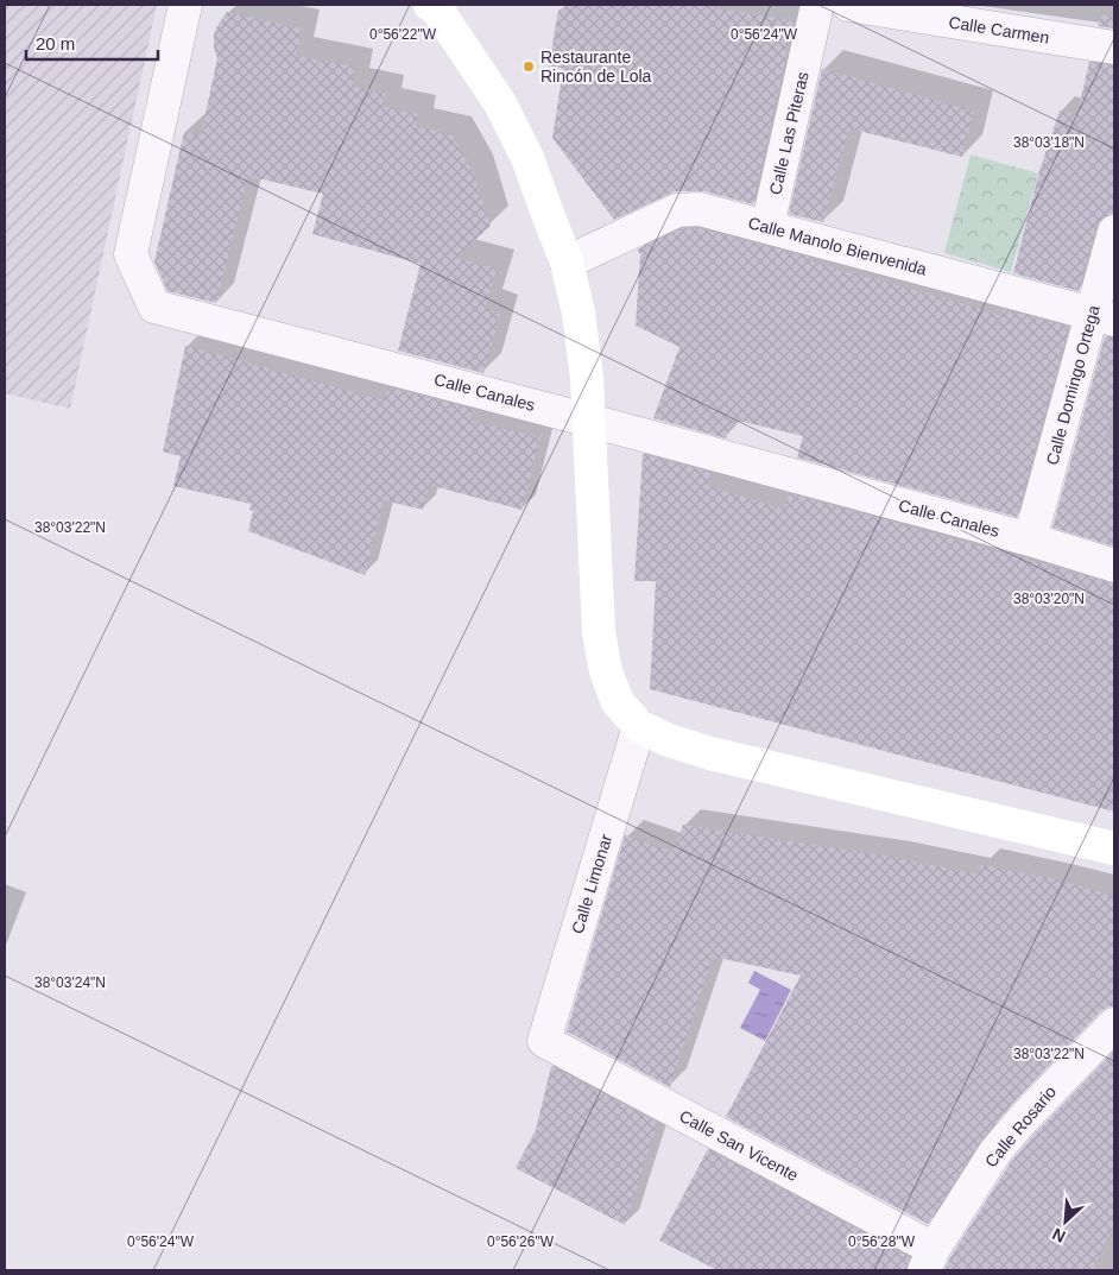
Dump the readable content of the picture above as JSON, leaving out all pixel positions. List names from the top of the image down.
{
  "streets": {
    "street": [
      "Calle Carmen",
      "Calle Las Piteras",
      "Calle Manolo Bienvenida",
      "Calle Domingo Ortega",
      "Calle Canales",
      "Calle Limonar",
      "Calle Rosario",
      "Calle San Vicente"
    ]
  },
  "crossings": [
    ["Calle Las Piteras", "Calle Manolo Bienvenida"],
    ["Calle Manolo Bienvenida", "Calle Domingo Ortega"],
    ["Calle Domingo Ortega", "Calle Canales"],
    ["Calle Limonar", "Calle San Vicente"],
    ["Calle Rosario", "Calle San Vicente"]
  ],
  "places": ["Restaurante Rincón de Lola"],
  "scale_bar": "20 m",
  "north": "bottom left",
  "coordinates": [
    "0°56'22\"W",
    "0°56'24\"W",
    "38°03'18\"N",
    "38°03'22\"N",
    "38°03'20\"N",
    "38°03'24\"N",
    "0°56'26\"W",
    "0°56'28\"W"
  ]
}
